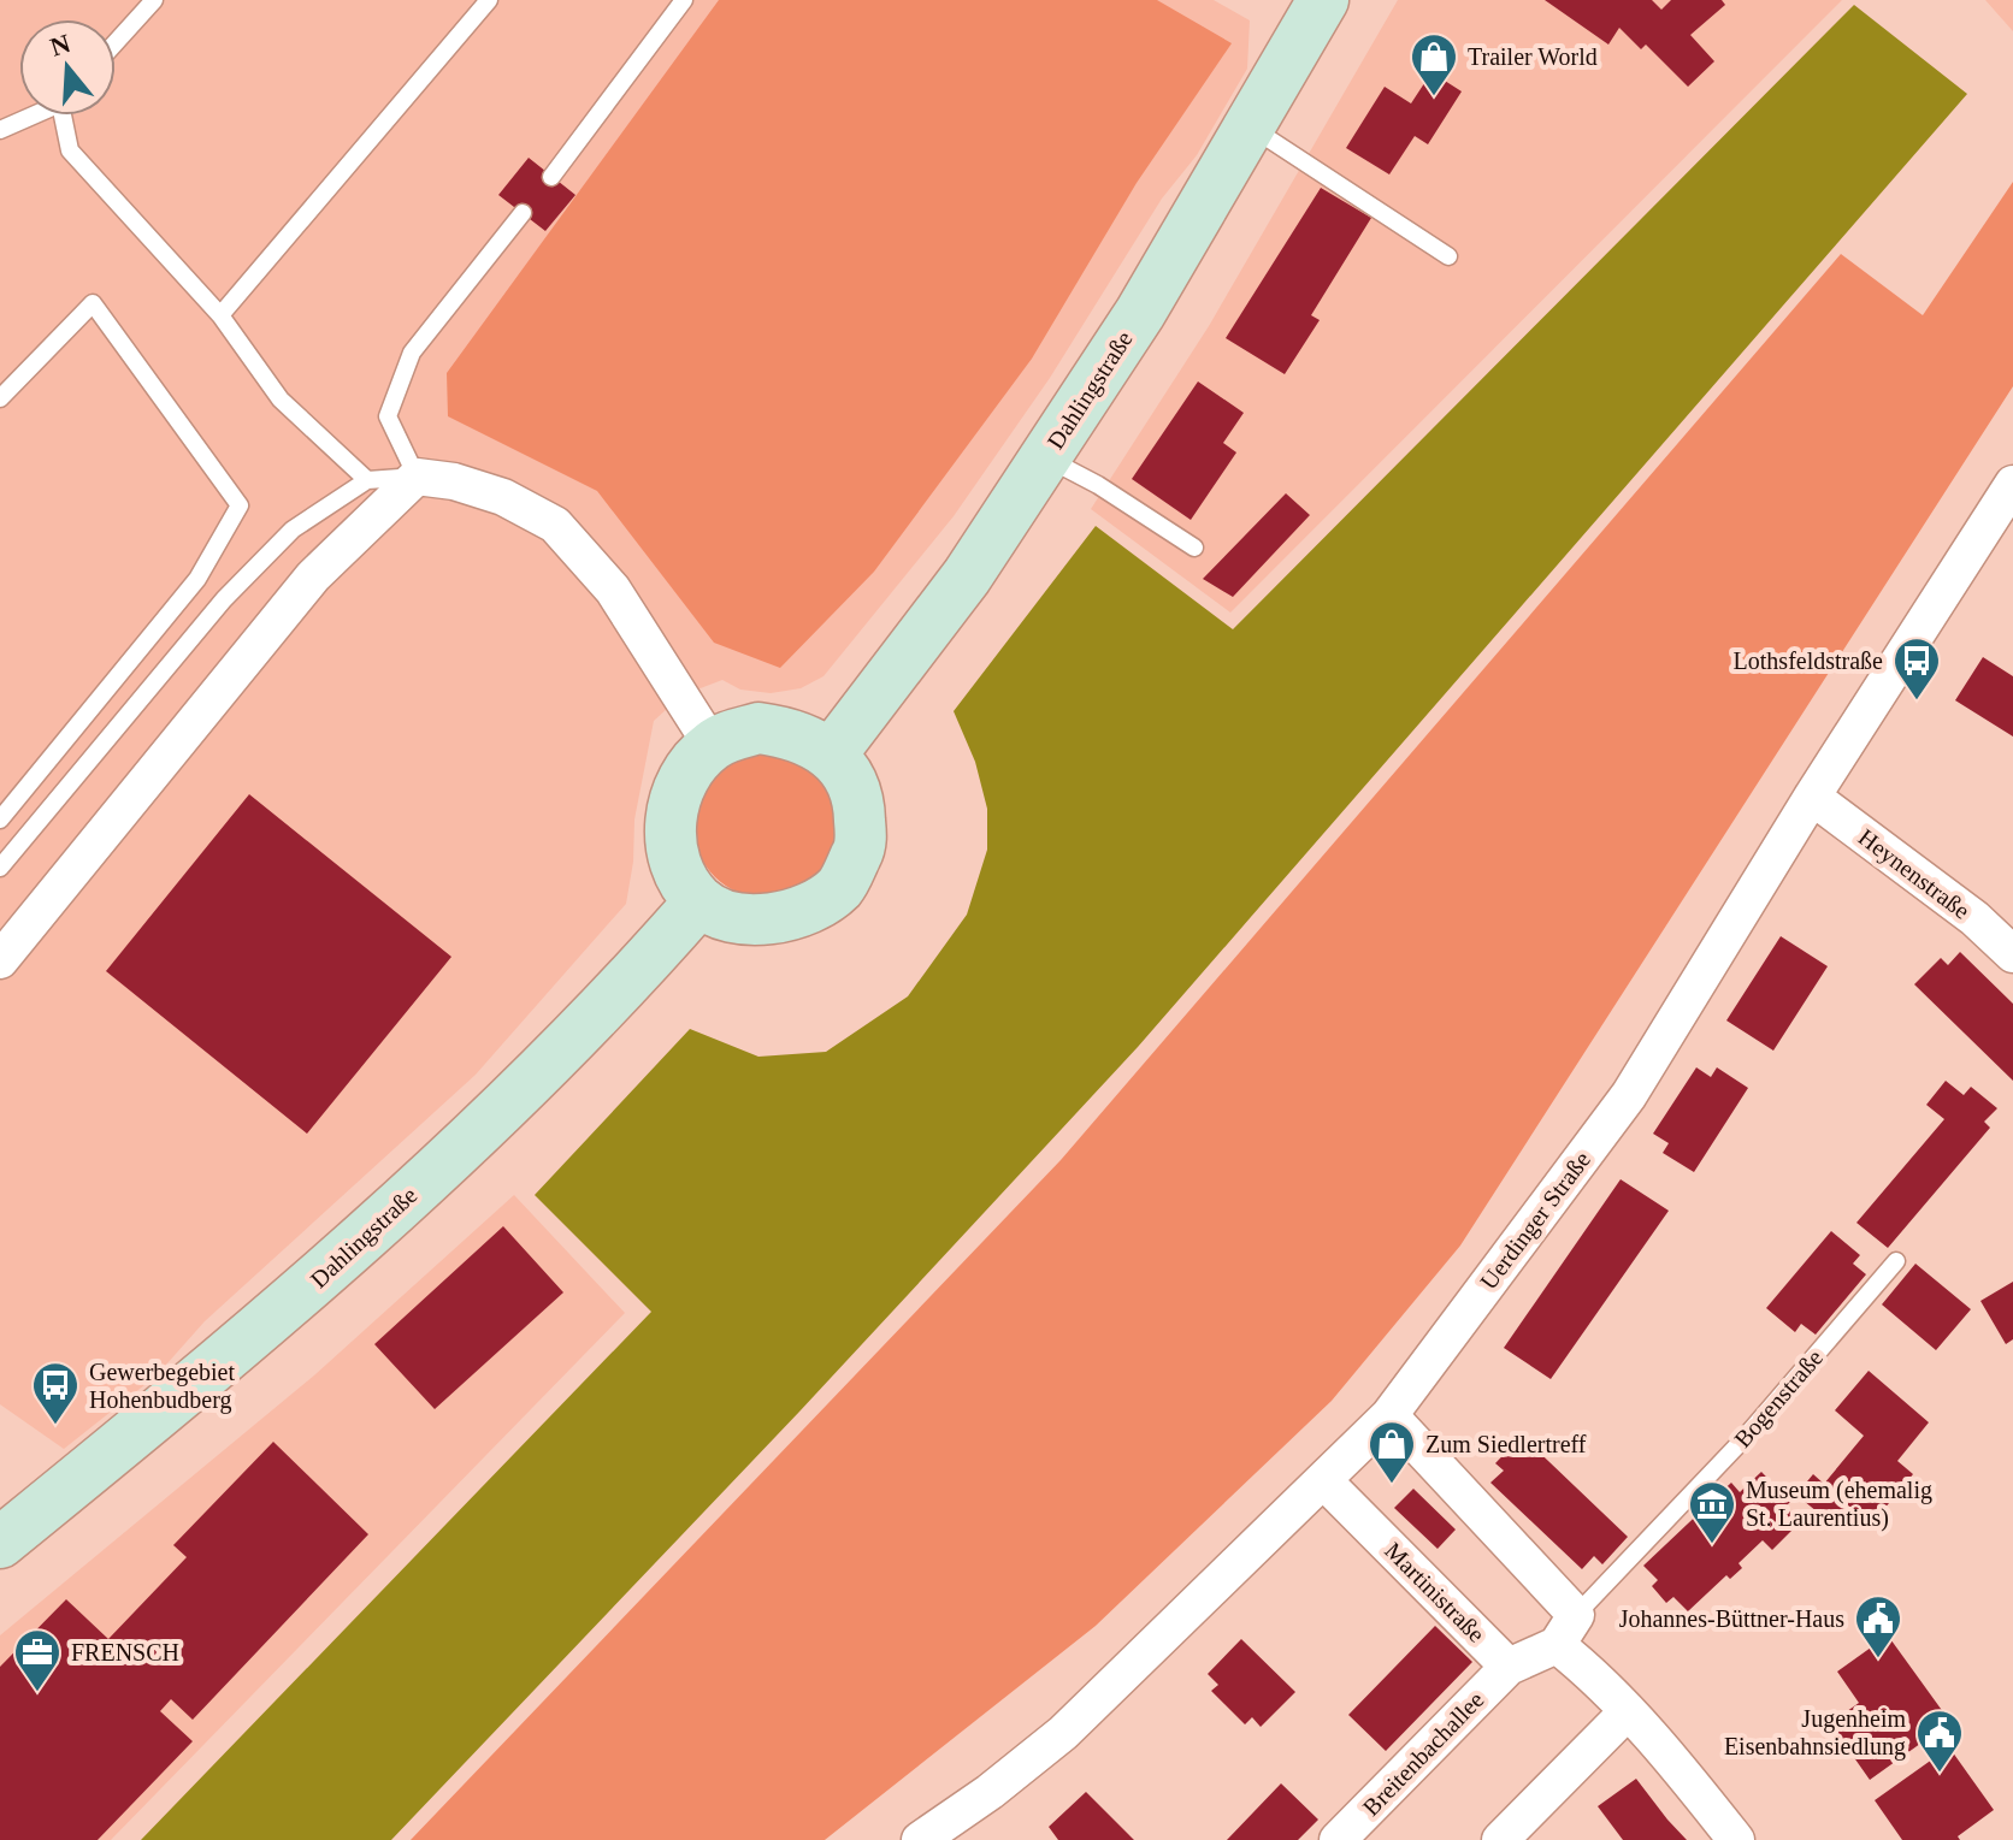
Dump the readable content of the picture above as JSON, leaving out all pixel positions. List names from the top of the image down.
{
  "streets": {
    "street": [
      "Dahlingstraße",
      "Heynenstraße",
      "Uerdinger Straße",
      "Martinistraße",
      "Breitenbachallee"
    ],
    "lane": ["Bogenstraße"]
  },
  "crossings": [
    ["Heynenstraße", "Uerdinger Straße"],
    ["Uerdinger Straße", "Martinistraße"],
    ["Martinistraße", "Breitenbachallee"]
  ],
  "places": {
    "shop": ["Trailer World", "Zum Siedlertreff"],
    "bus stop": ["Lothsfeldstraße", "Gewerbegebiet Hohenbudberg"],
    "museum": ["Museum (ehemalig St. Laurentius)"],
    "public building": ["Johannes-Büttner-Haus", "Jugenheim Eisenbahnsiedlung"],
    "office": ["FRENSCH"]
  },
  "north": "top"
}
